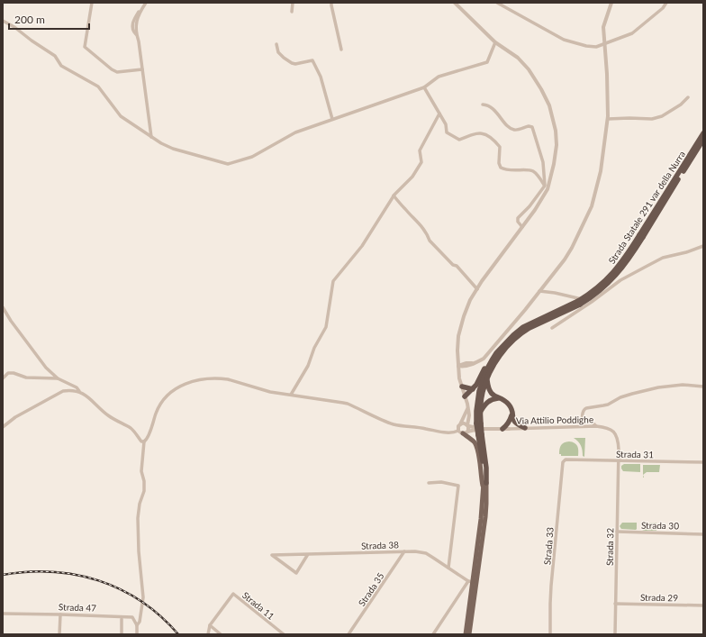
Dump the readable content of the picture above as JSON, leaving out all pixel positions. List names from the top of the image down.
{
  "streets": {
    "highway": ["Strada Statale 291 var della Nurra"],
    "street": [
      "Via Attilio Poddighe",
      "Strada 31",
      "Strada 30",
      "Strada 38",
      "Strada 33",
      "Strada 32",
      "Strada 35",
      "Strada 29",
      "Strada 11",
      "Strada 47"
    ]
  },
  "crossings": [
    ["Strada Statale 291 var della Nurra", "Strada 38"],
    ["Via Attilio Poddighe", "Strada 31"],
    ["Via Attilio Poddighe", "Strada 32"],
    ["Strada 31", "Strada 33"],
    ["Strada 31", "Strada 32"],
    ["Strada 30", "Strada 32"],
    ["Strada 38", "Strada 35"],
    ["Strada 32", "Strada 29"]
  ],
  "scale_bar": "200 m"
}
